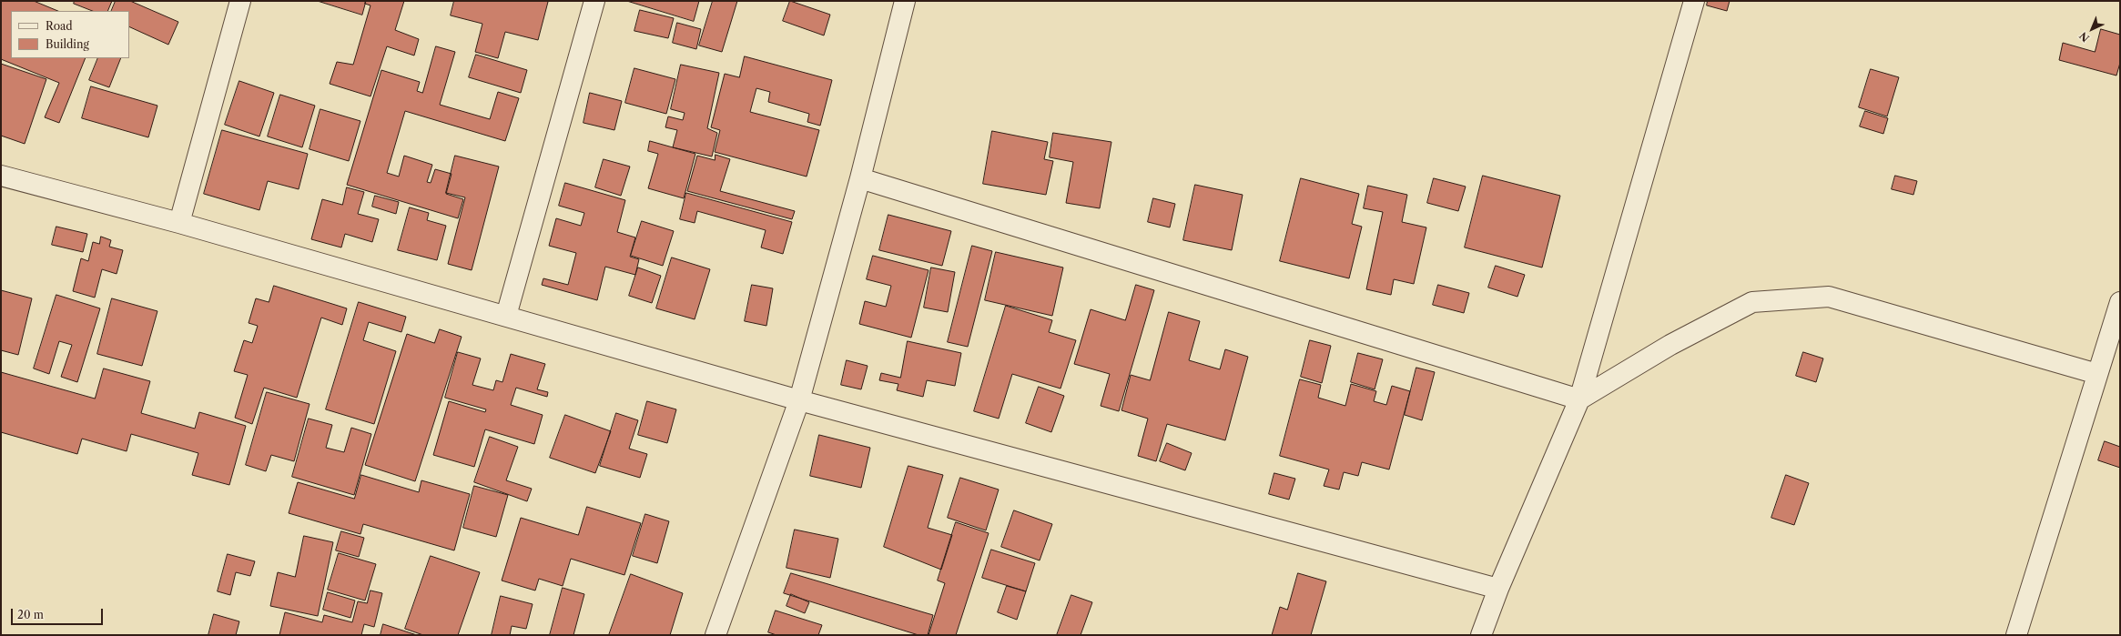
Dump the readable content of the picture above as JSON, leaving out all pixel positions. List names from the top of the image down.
{
  "legend": ["Road", "Building"],
  "scale_bar": "20 m",
  "north": "bottom left"
}
